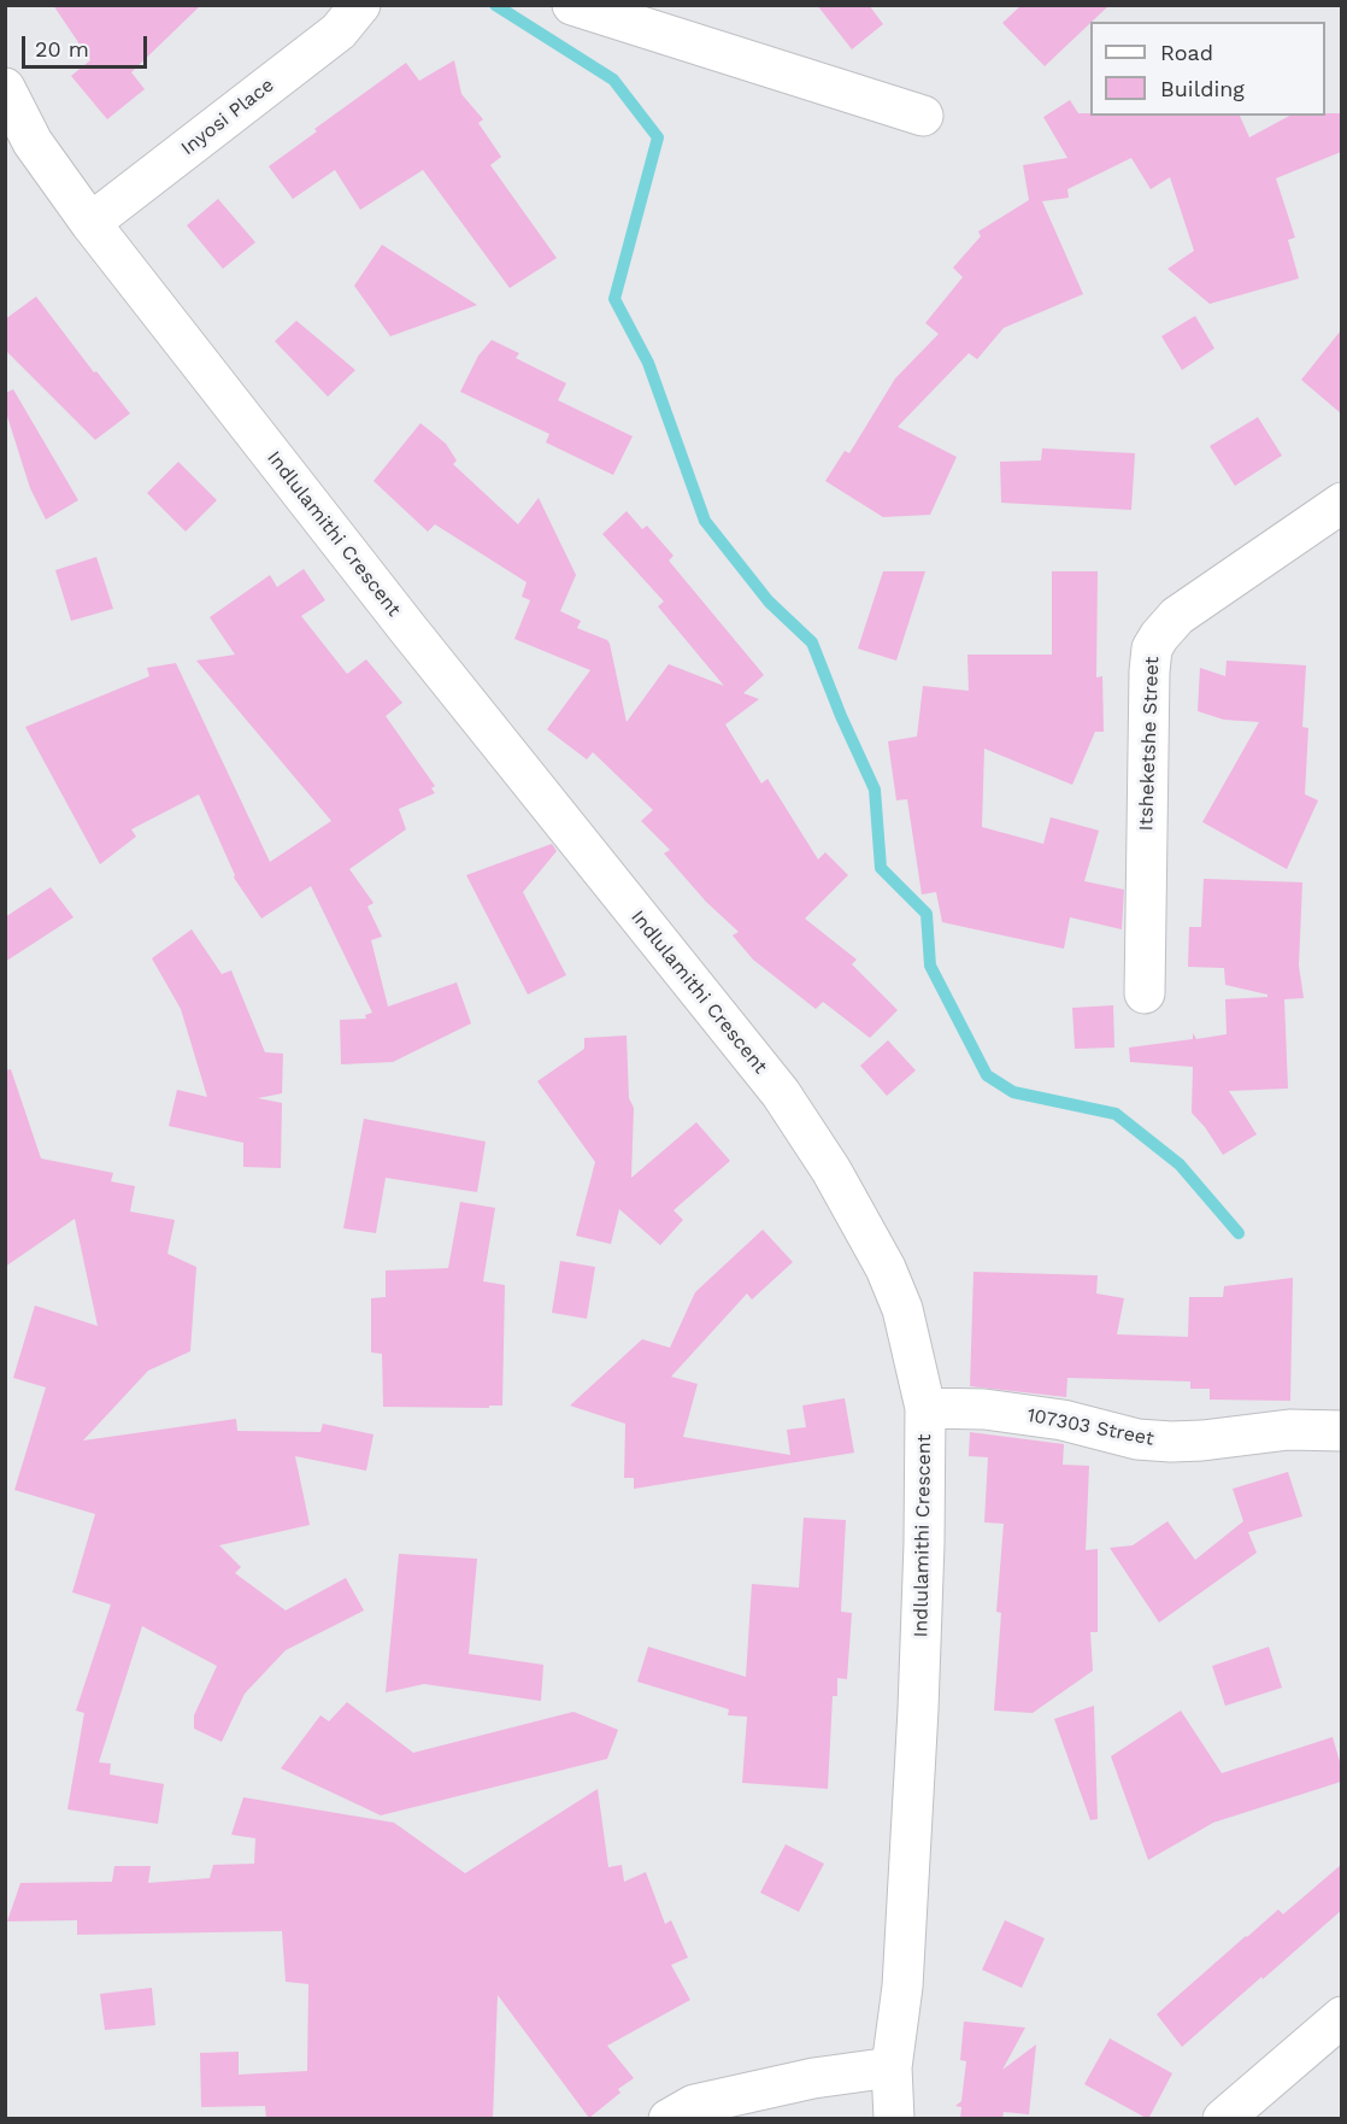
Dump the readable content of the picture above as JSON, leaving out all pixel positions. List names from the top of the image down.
{
  "streets": {
    "street": [
      "Inyosi Place",
      "Indlulamithi Crescent",
      "Itsheketshe Street",
      "107303 Street"
    ]
  },
  "crossings": [
    ["Inyosi Place", "Indlulamithi Crescent"],
    ["Indlulamithi Crescent", "107303 Street"]
  ],
  "legend": ["Road", "Building"],
  "scale_bar": "20 m"
}
